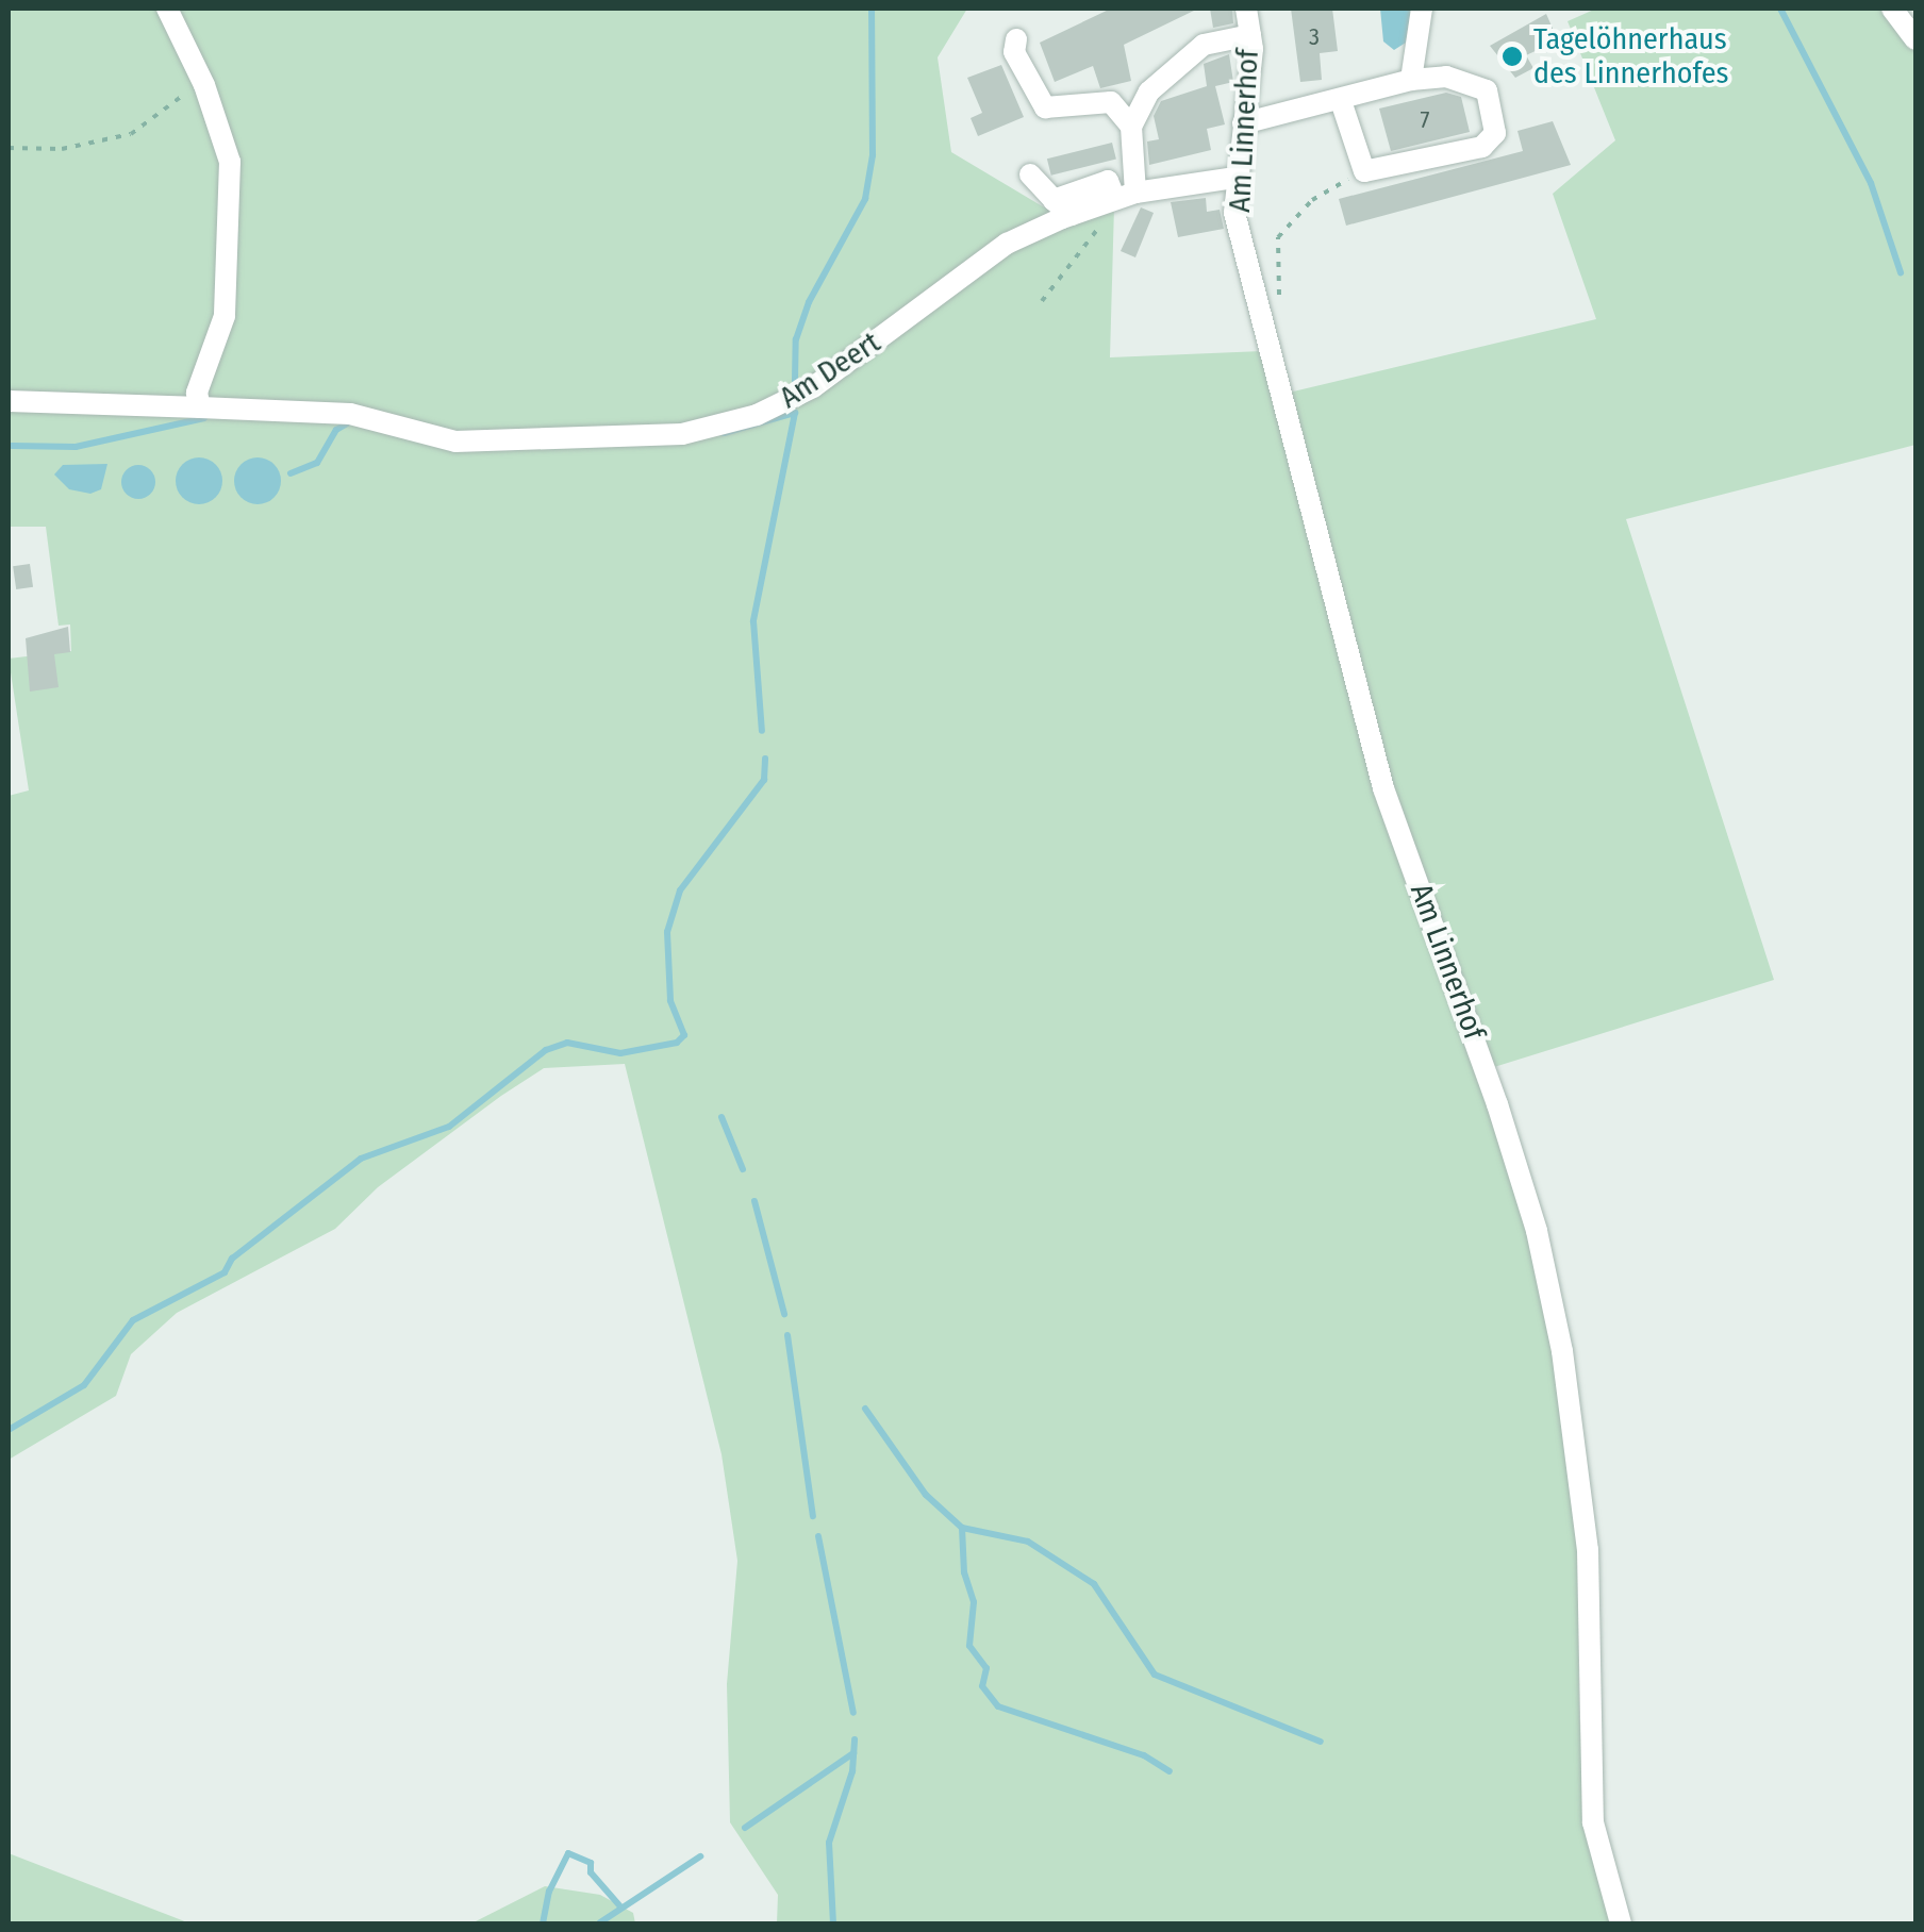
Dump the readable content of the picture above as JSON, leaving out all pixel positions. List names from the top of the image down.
{
  "streets": {
    "street": ["Am Linnerhof", "Am Deert"]
  },
  "crossings": [
    ["Am Linnerhof", "Am Deert"]
  ],
  "places": ["Tagelöhnerhaus des Linnerhofes"],
  "house_numbers": ["3", "7"]
}
